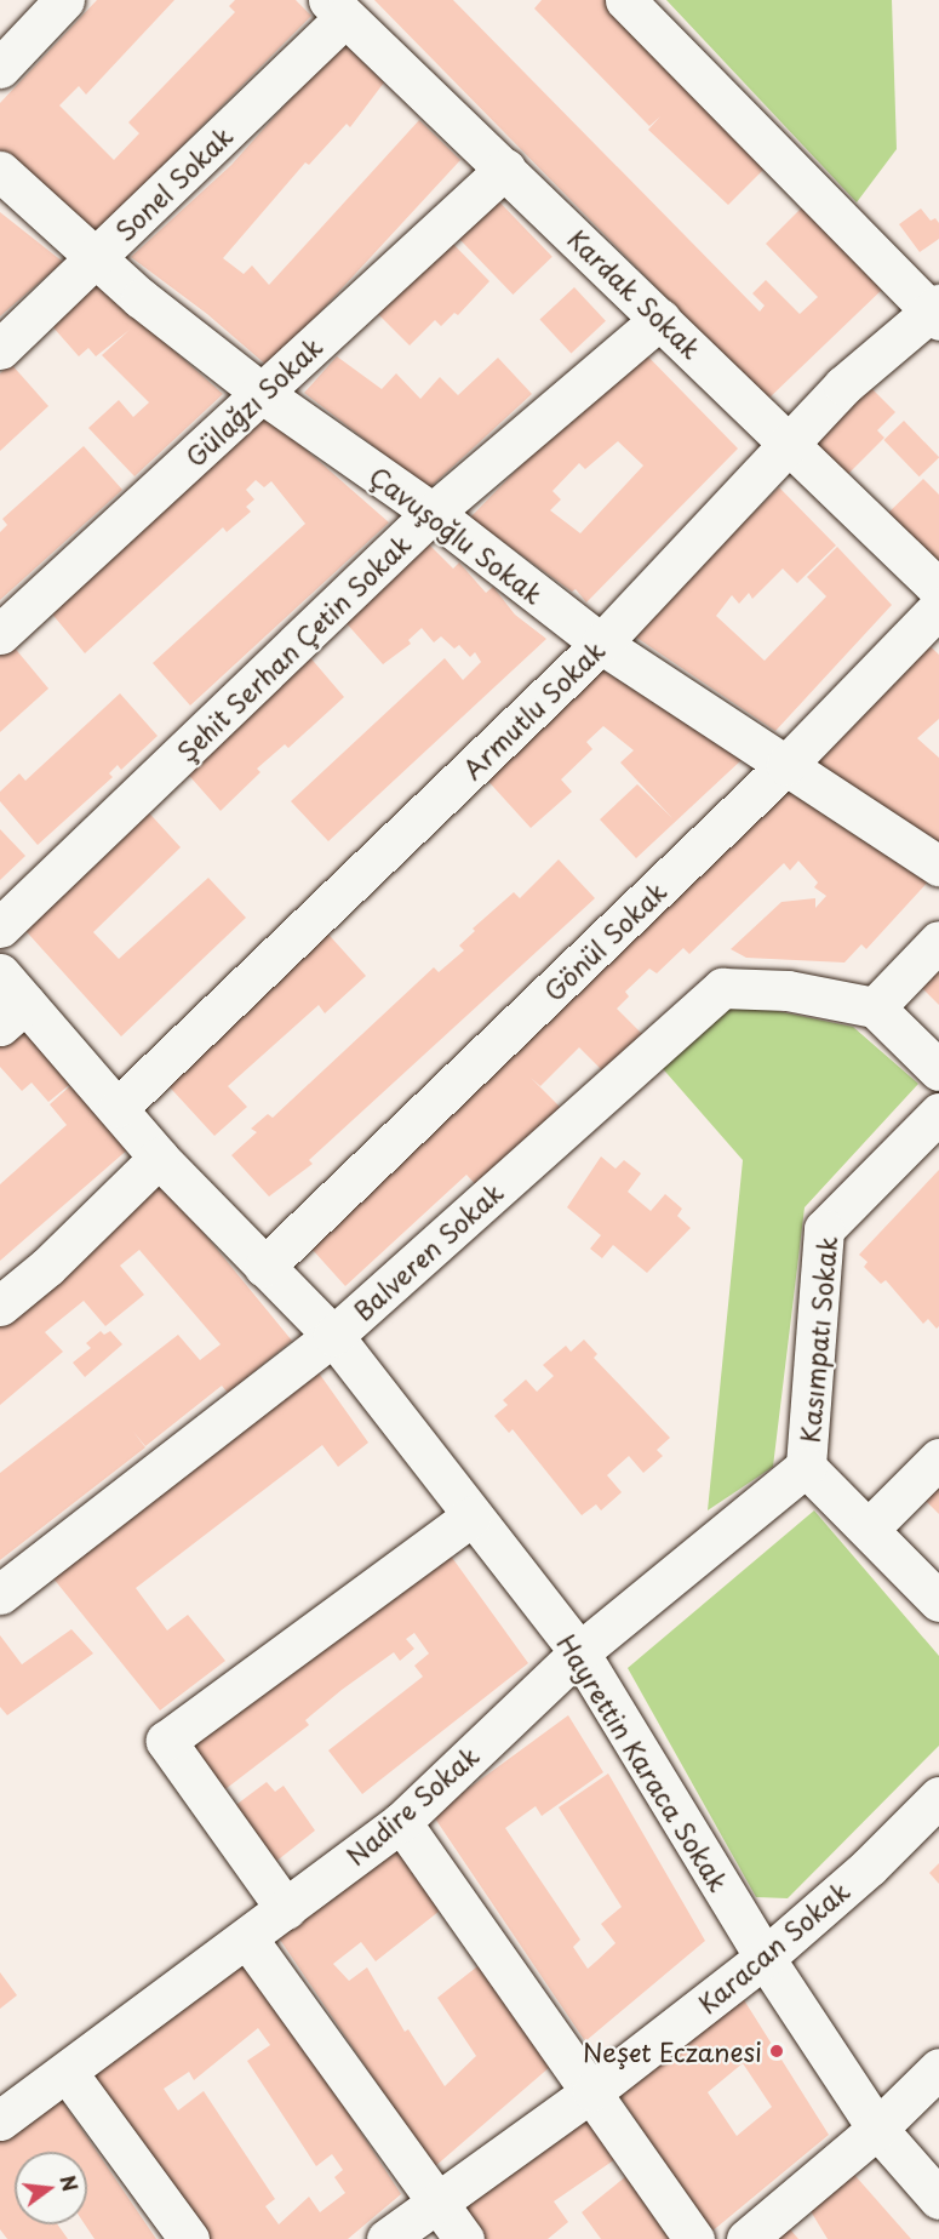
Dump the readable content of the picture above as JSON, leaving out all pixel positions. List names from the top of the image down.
{
  "streets": {
    "street": [
      "Sonel Sokak",
      "Kardak Sokak",
      "Gülağzı Sokak",
      "Çavuşoğlu Sokak",
      "Şehit Serhan Çetin Sokak",
      "Armutlu Sokak",
      "Gönül Sokak",
      "Balveren Sokak",
      "Kasımpatı Sokak",
      "Hayrettin Karaca Sokak",
      "Nadire Sokak",
      "Karacan Sokak"
    ]
  },
  "crossings": [
    ["Sonel Sokak", "Kardak Sokak"],
    ["Sonel Sokak", "Çavuşoğlu Sokak"],
    ["Kardak Sokak", "Gülağzı Sokak"],
    ["Kardak Sokak", "Şehit Serhan Çetin Sokak"],
    ["Kardak Sokak", "Armutlu Sokak"],
    ["Gülağzı Sokak", "Çavuşoğlu Sokak"],
    ["Çavuşoğlu Sokak", "Şehit Serhan Çetin Sokak"],
    ["Çavuşoğlu Sokak", "Armutlu Sokak"],
    ["Çavuşoğlu Sokak", "Gönül Sokak"],
    ["Gönül Sokak", "Hayrettin Karaca Sokak"],
    ["Balveren Sokak", "Hayrettin Karaca Sokak"],
    ["Kasımpatı Sokak", "Nadire Sokak"],
    ["Hayrettin Karaca Sokak", "Nadire Sokak"],
    ["Hayrettin Karaca Sokak", "Karacan Sokak"]
  ],
  "places": ["Neşet Eczanesi"],
  "north": "right"
}
